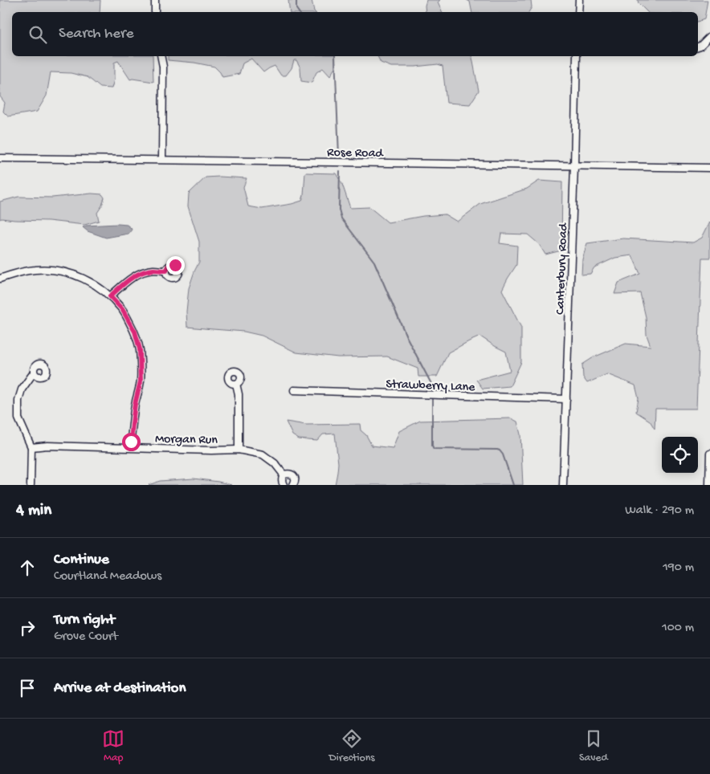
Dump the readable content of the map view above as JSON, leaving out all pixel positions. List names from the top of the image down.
{
  "streets": {
    "street": [
      "Rose Road",
      "Canterbury Road",
      "Strawberry Lane",
      "Morgan Run"
    ]
  },
  "crossings": [
    ["Rose Road", "Canterbury Road"],
    ["Canterbury Road", "Strawberry Lane"]
  ],
  "page": {
    "search": "Search here",
    "heading": ["4 min", "Walk · 290 m"],
    "list": [
      ["Continue", "Courtland Meadows", "190 m"],
      ["Turn right", "Grove Court", "100 m"],
      "Arrive at destination"
    ],
    "nav": ["Map", "Directions", "Saved"]
  }
}
